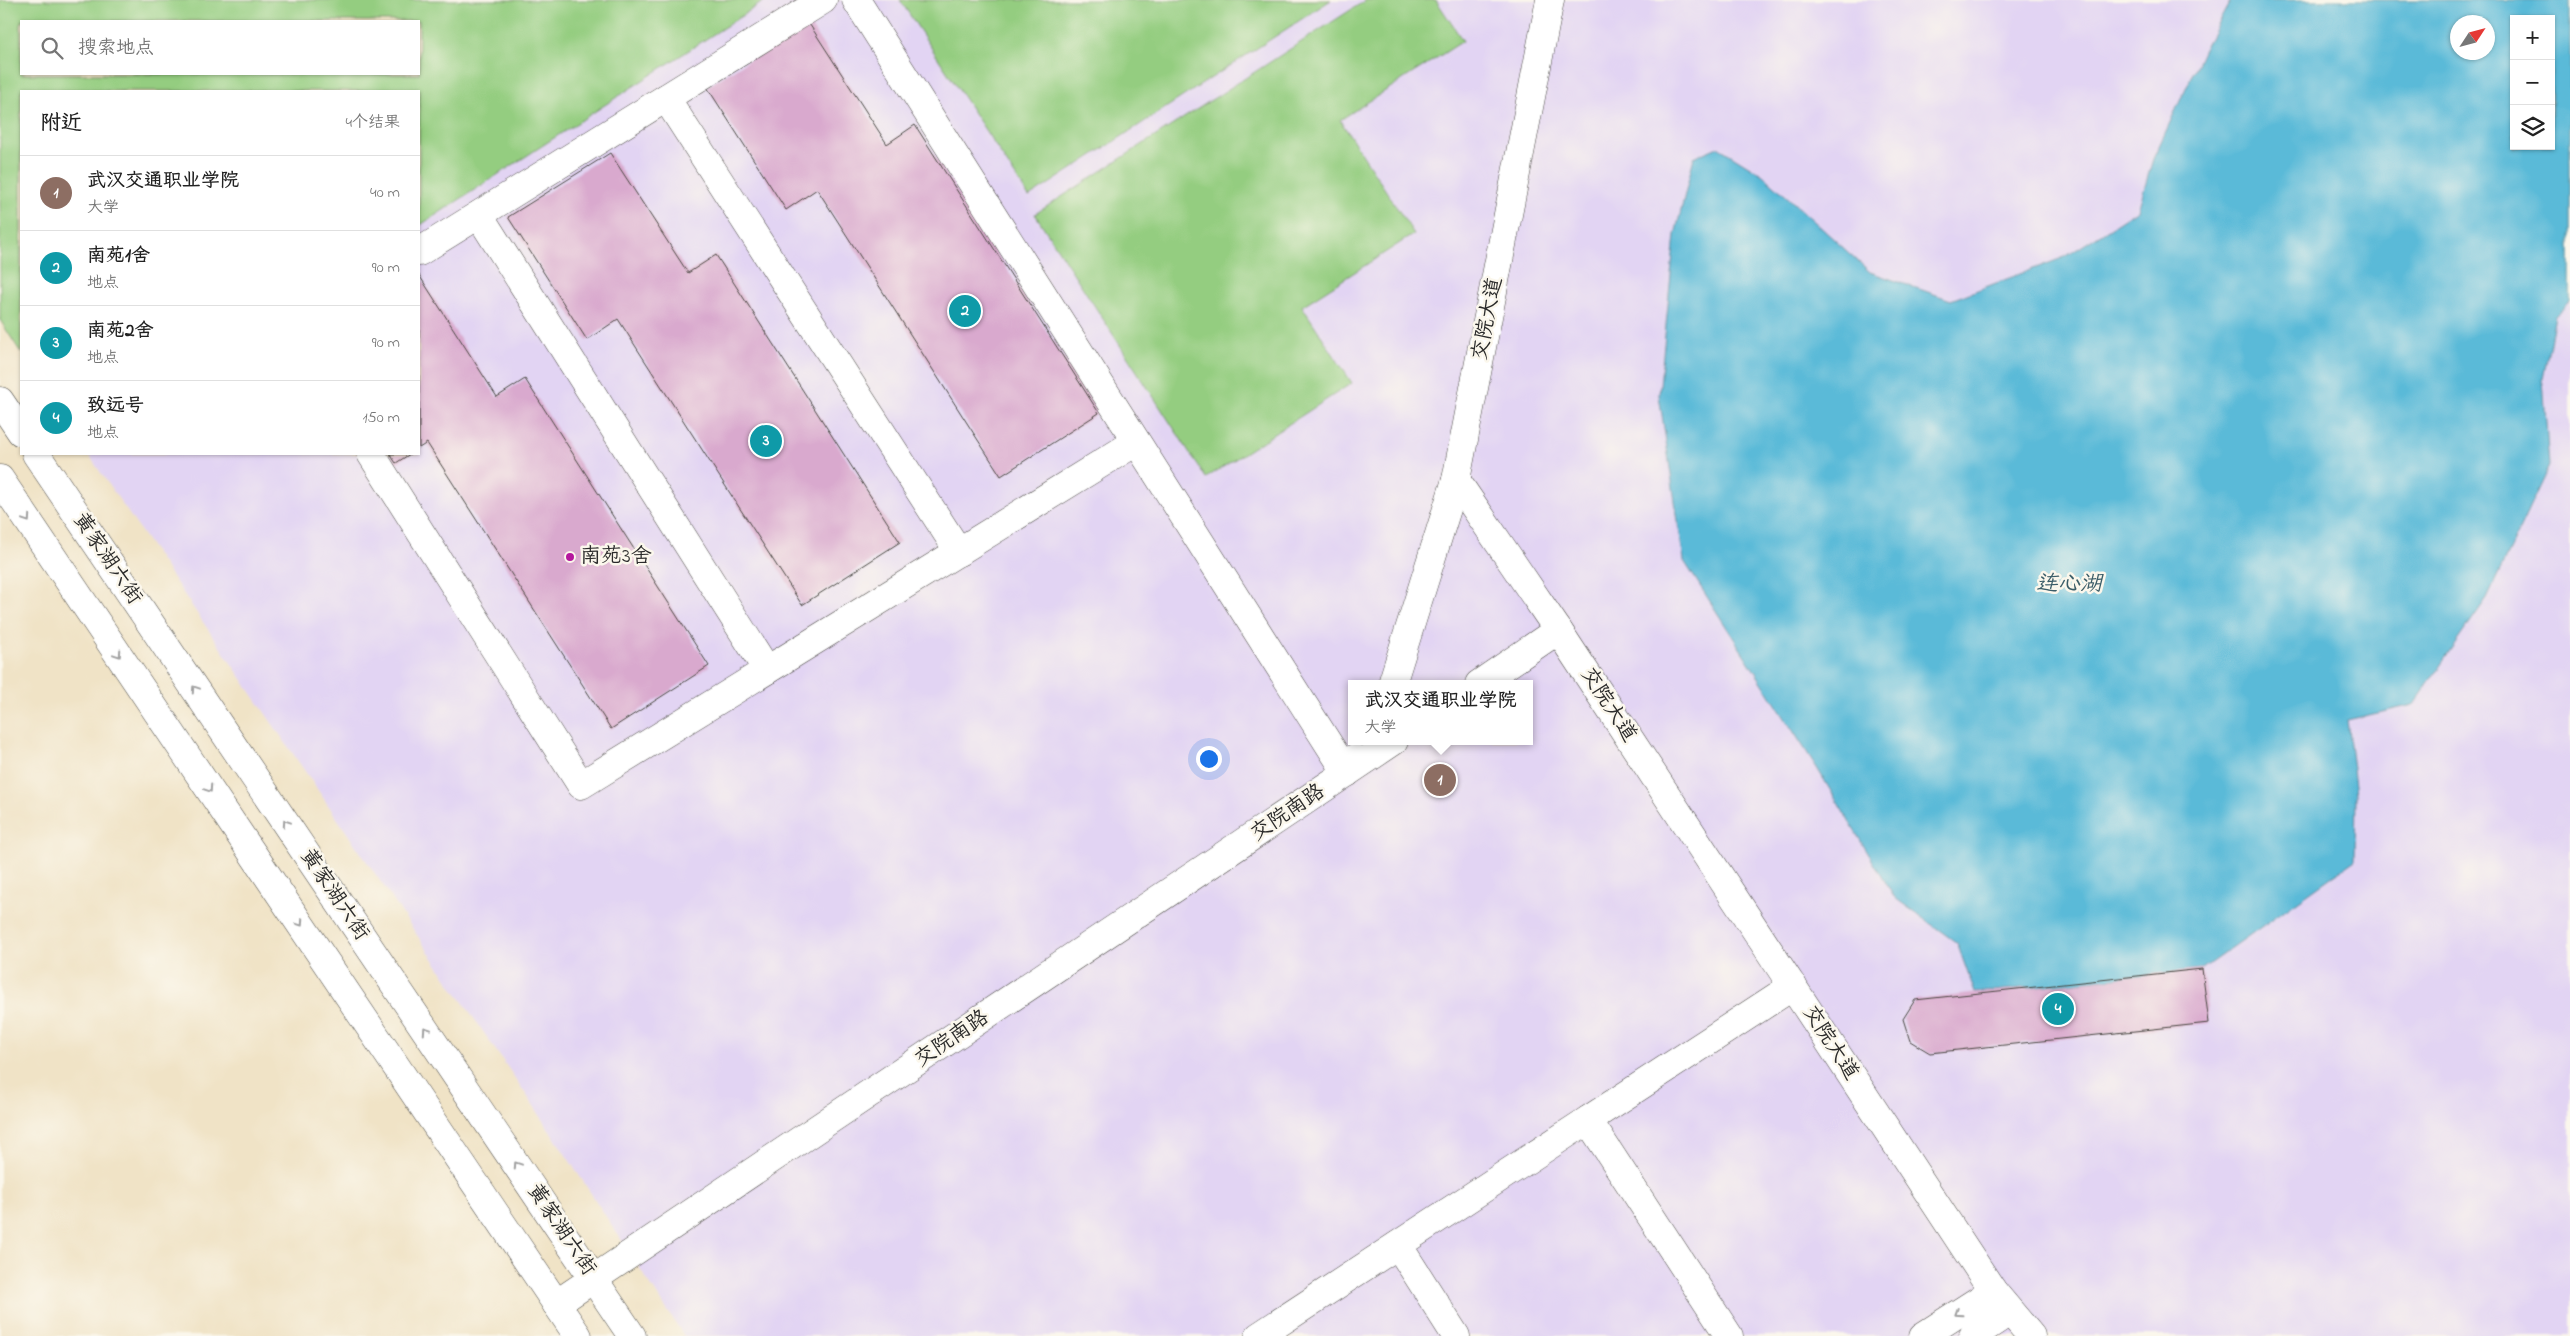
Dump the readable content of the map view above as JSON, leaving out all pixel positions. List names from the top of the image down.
{
  "streets": {
    "street": ["交院大道", "黄家湖六街", "交院南路"]
  },
  "crossings": [
    ["黄家湖六街", "交院南路"]
  ],
  "water": ["连心湖"],
  "places": ["南苑3舍"],
  "north": "top right",
  "page": {
    "map_buttons": ["+", "−"],
    "search": "搜索地点",
    "heading": ["附近", "4个结果"],
    "list": [
      {
        "mark": "1",
        "name": "武汉交通职业学院",
        "note": "大学",
        "value": "40 m"
      },
      {
        "mark": "2",
        "name": "南苑1舍",
        "note": "地点",
        "value": "90 m"
      },
      {
        "mark": "3",
        "name": "南苑2舍",
        "note": "地点",
        "value": "90 m"
      },
      {
        "mark": "4",
        "name": "致远号",
        "note": "地点",
        "value": "150 m"
      }
    ],
    "pins": [
      "2",
      "3",
      "1",
      "4"
    ],
    "popup": ["武汉交通职业学院", "大学"]
  }
}
